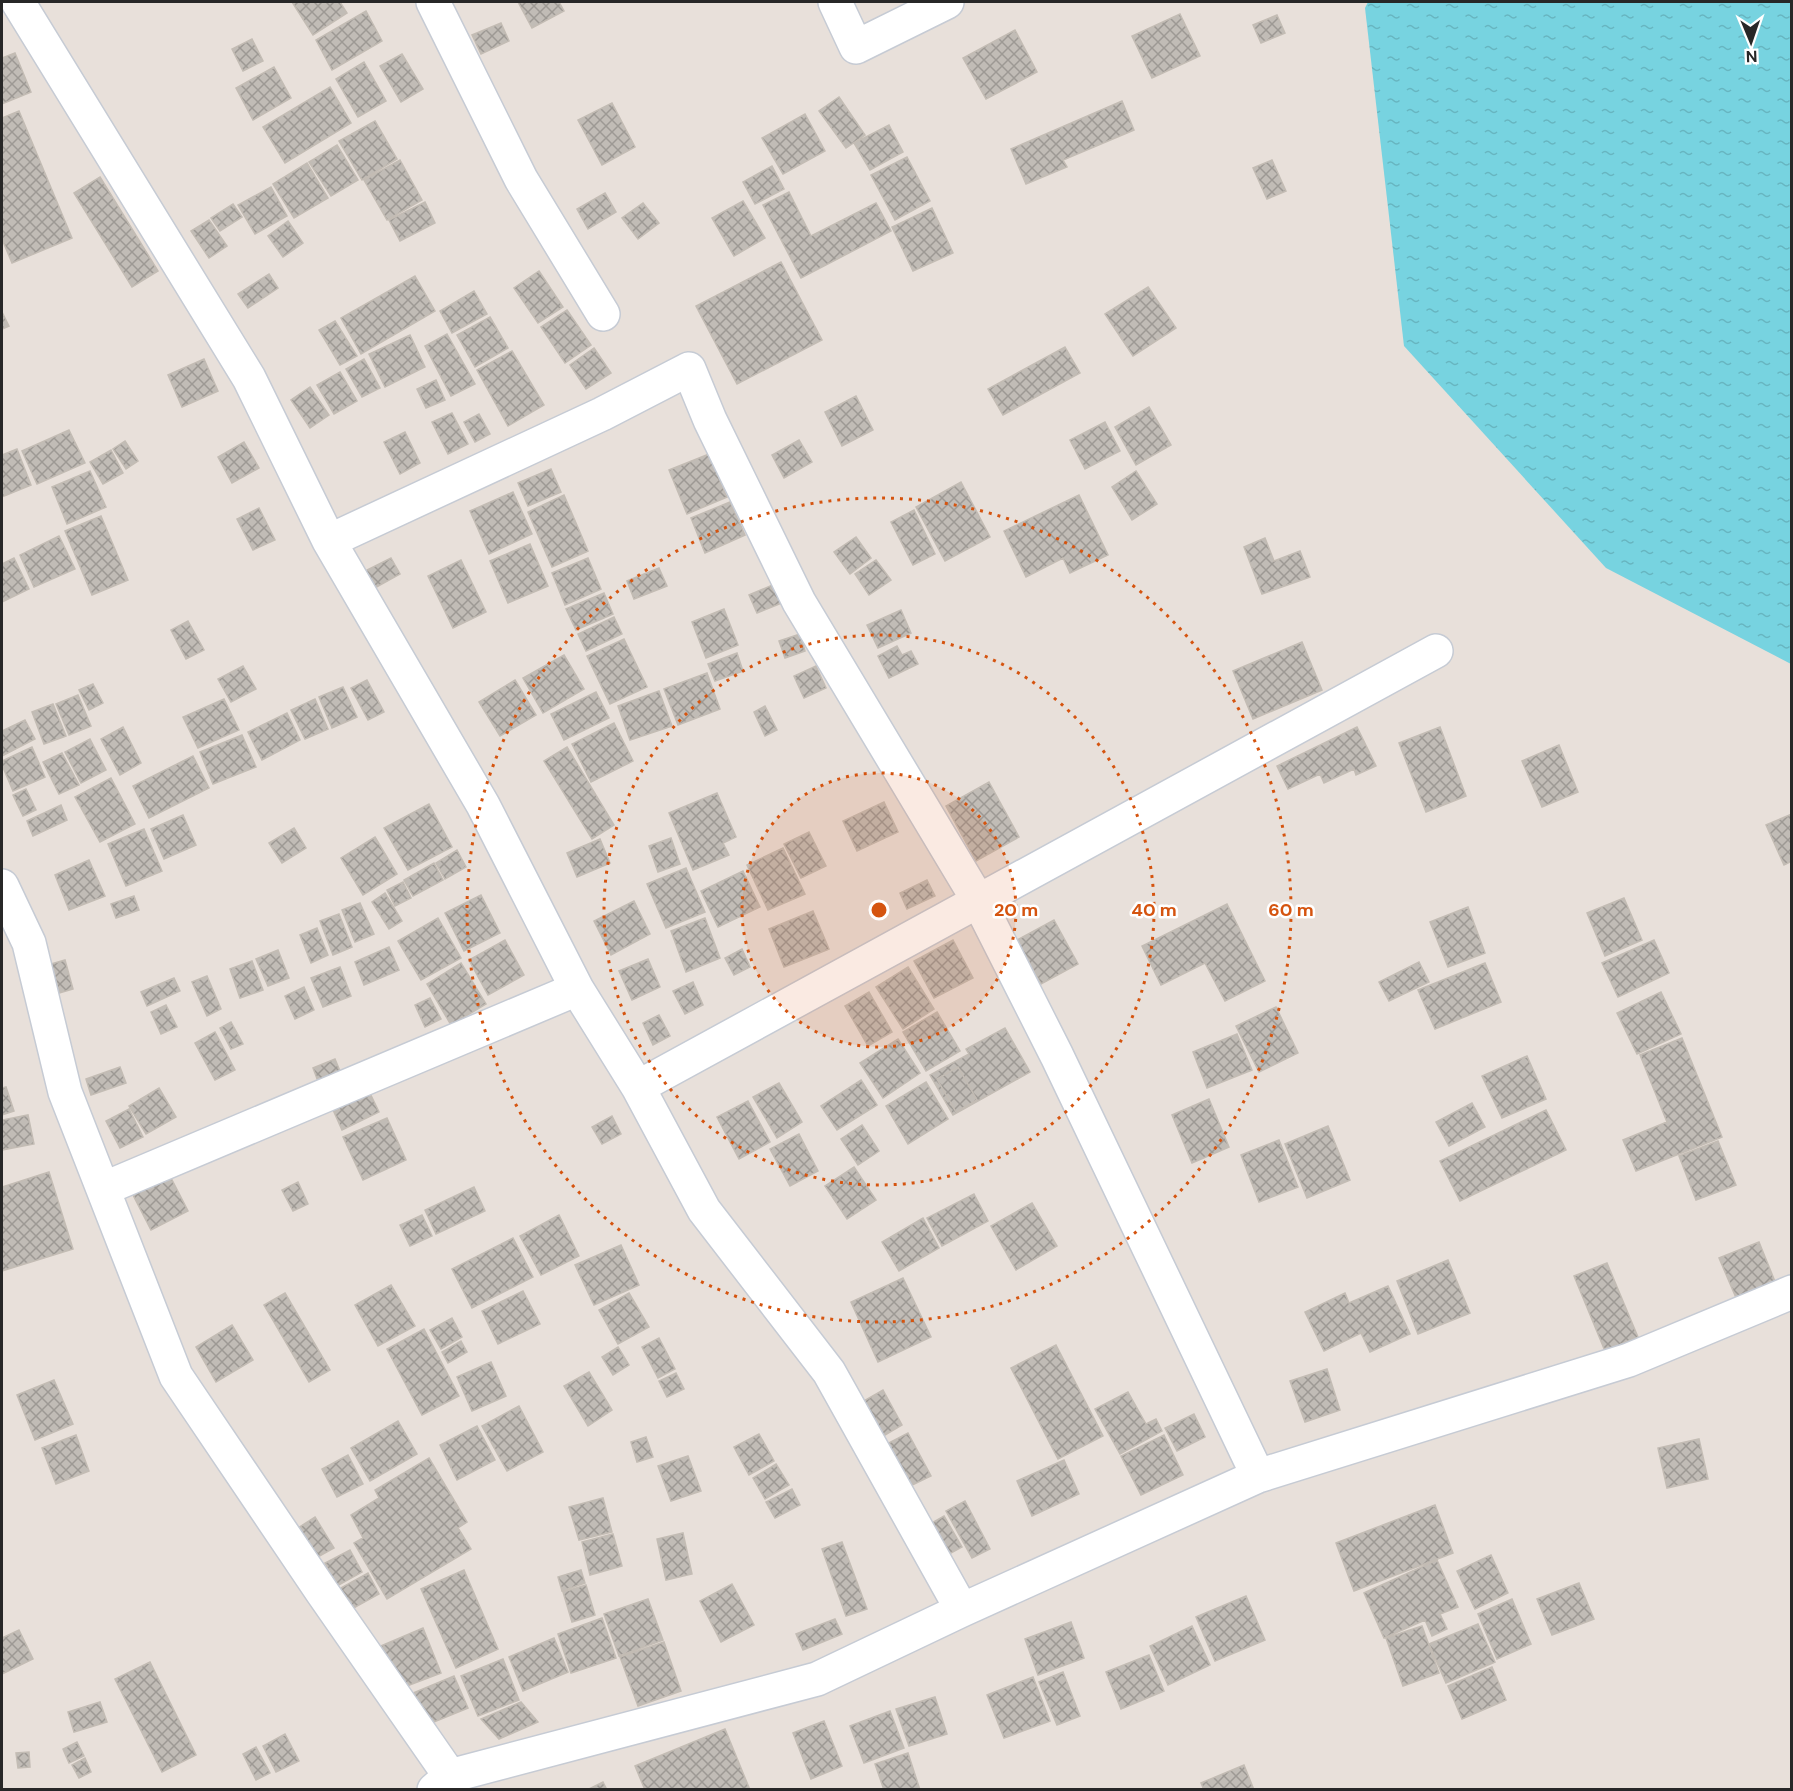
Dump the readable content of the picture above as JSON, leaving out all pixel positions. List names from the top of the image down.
{
  "north": "bottom",
  "rings": ["20 m", "40 m", "60 m"]
}
